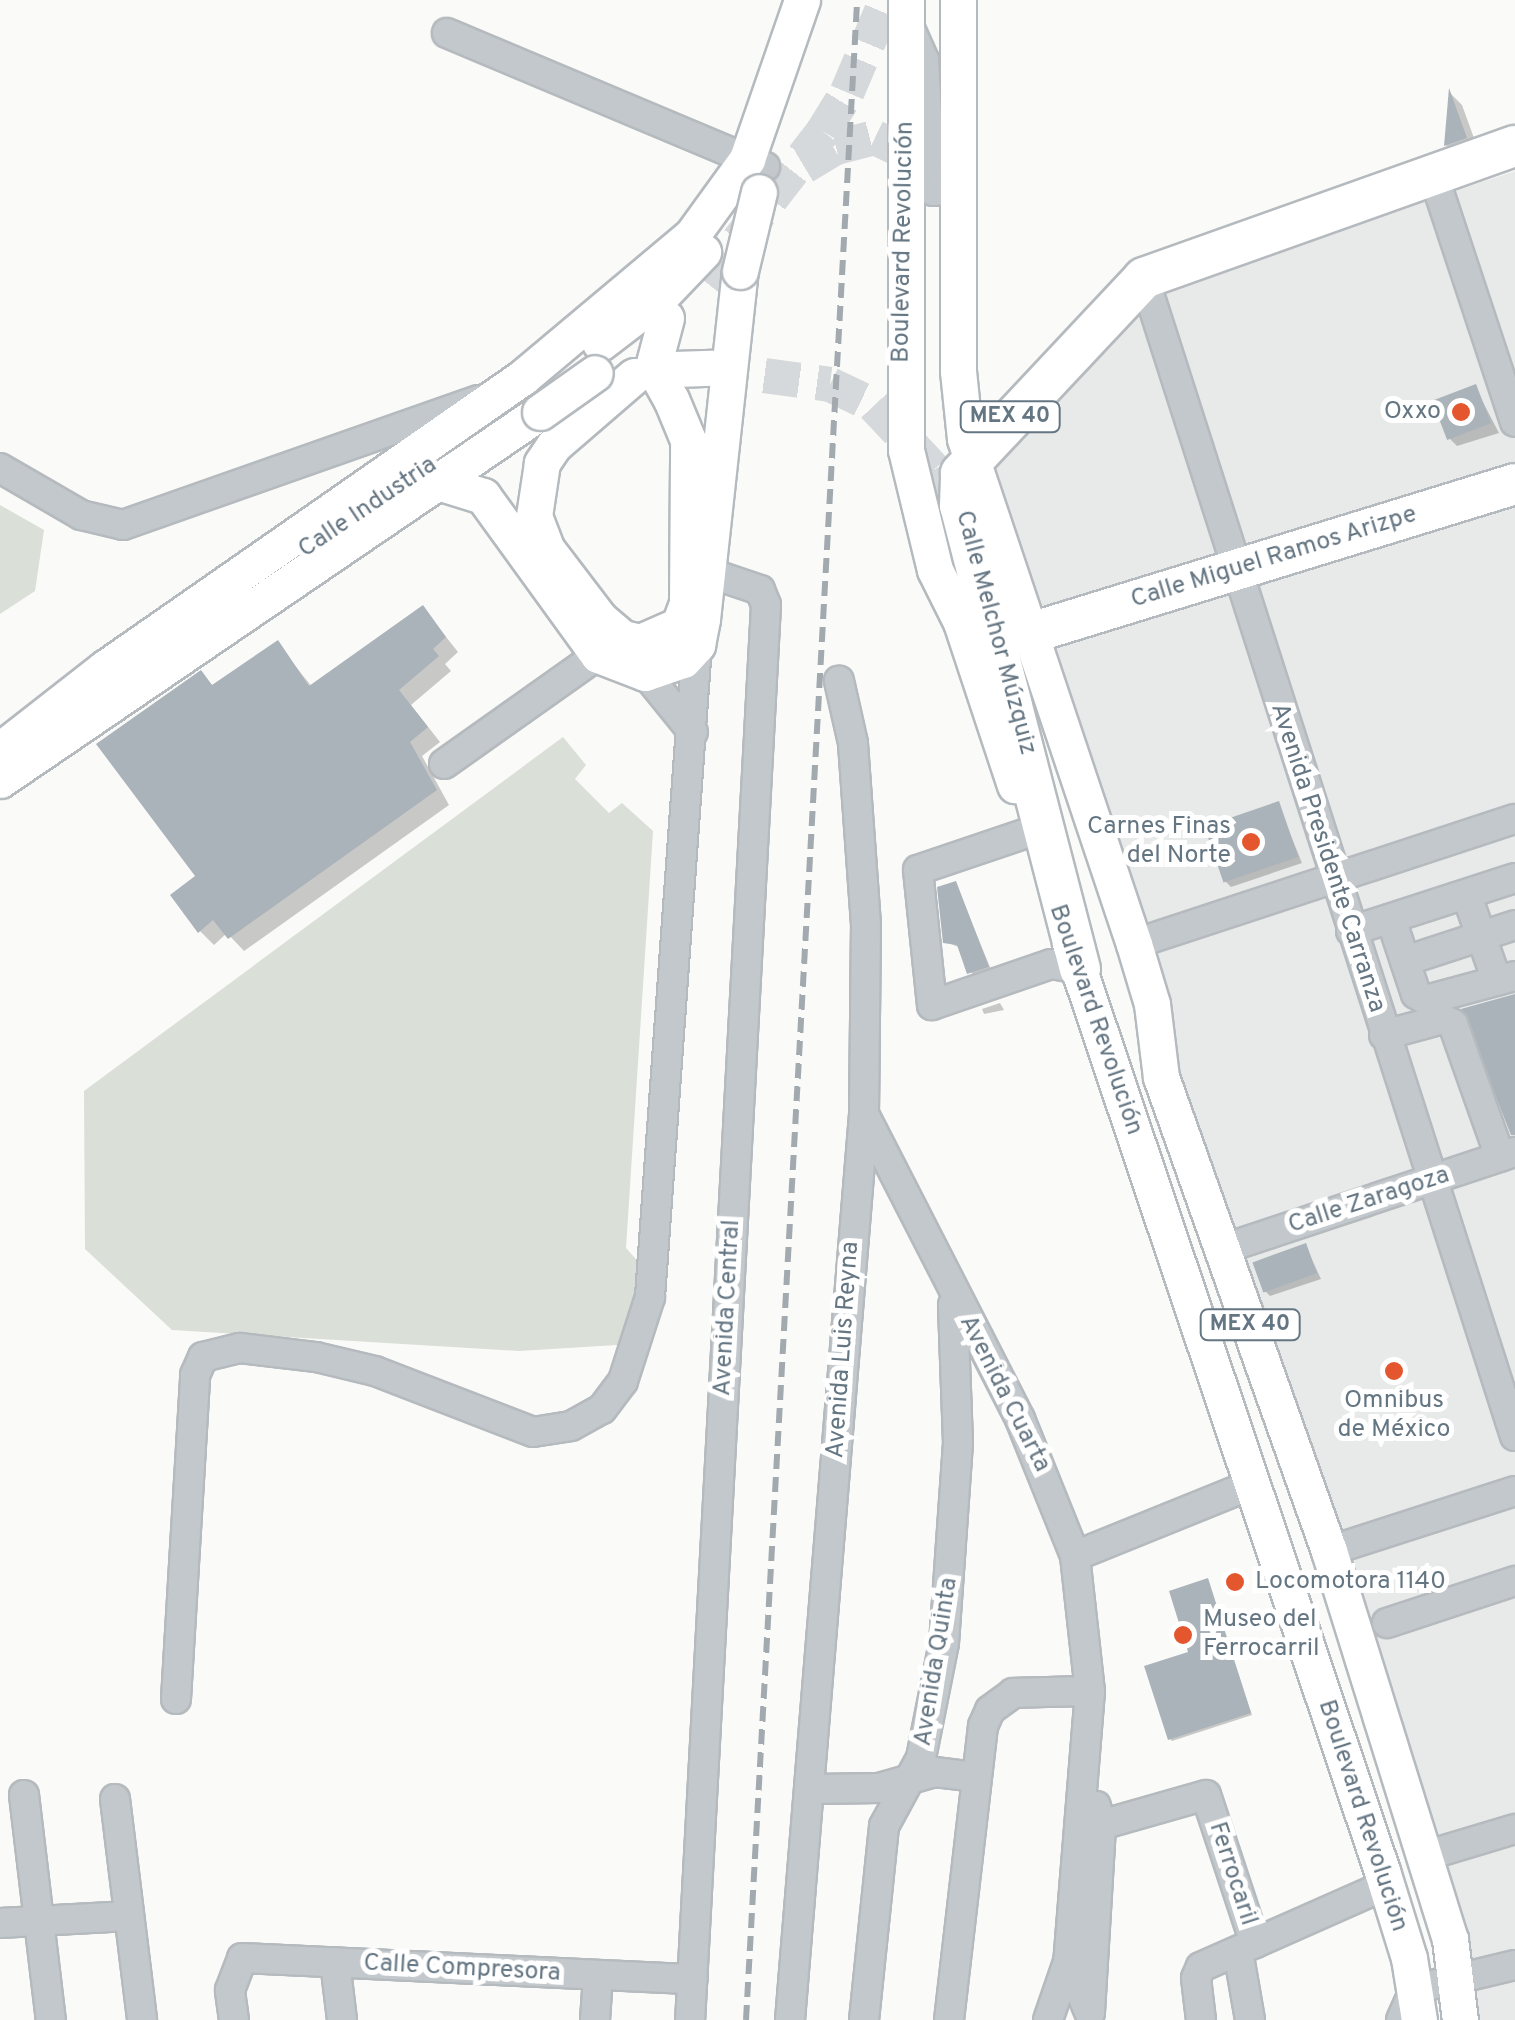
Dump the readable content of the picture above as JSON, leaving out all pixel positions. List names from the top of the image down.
{
  "streets": {
    "highway": ["MEX 40", "Calle Miguel Ramos Arizpe", "Calle Melchor Múzquiz"],
    "main road": ["Boulevard Revolución", "Calle Industria"],
    "street": [
      "Avenida Presidente Carranza",
      "Calle Zaragoza",
      "Avenida Central",
      "Avenida Luis Reyna",
      "Avenida Cuarta",
      "Avenida Quinta",
      "Ferrocaril",
      "Calle Compresora"
    ]
  },
  "crossings": [
    ["Boulevard Revolución", "Calle Melchor Múzquiz"],
    ["MEX 40", "Calle Miguel Ramos Arizpe"],
    ["MEX 40", "Calle Melchor Múzquiz"],
    ["MEX 40", "Avenida Presidente Carranza"],
    ["MEX 40", "Calle Zaragoza"],
    ["Calle Miguel Ramos Arizpe", "Avenida Presidente Carranza"],
    ["Avenida Presidente Carranza", "Calle Zaragoza"],
    ["Avenida Central", "Calle Compresora"],
    ["Avenida Luis Reyna", "Avenida Cuarta"],
    ["Avenida Cuarta", "Avenida Quinta"],
    ["Avenida Cuarta", "Ferrocaril"]
  ],
  "places": [
    "Oxxo",
    "Carnes Finas del Norte",
    "Omnibus de México",
    "Locomotora 1140",
    "Museo del Ferrocarril"
  ]
}
